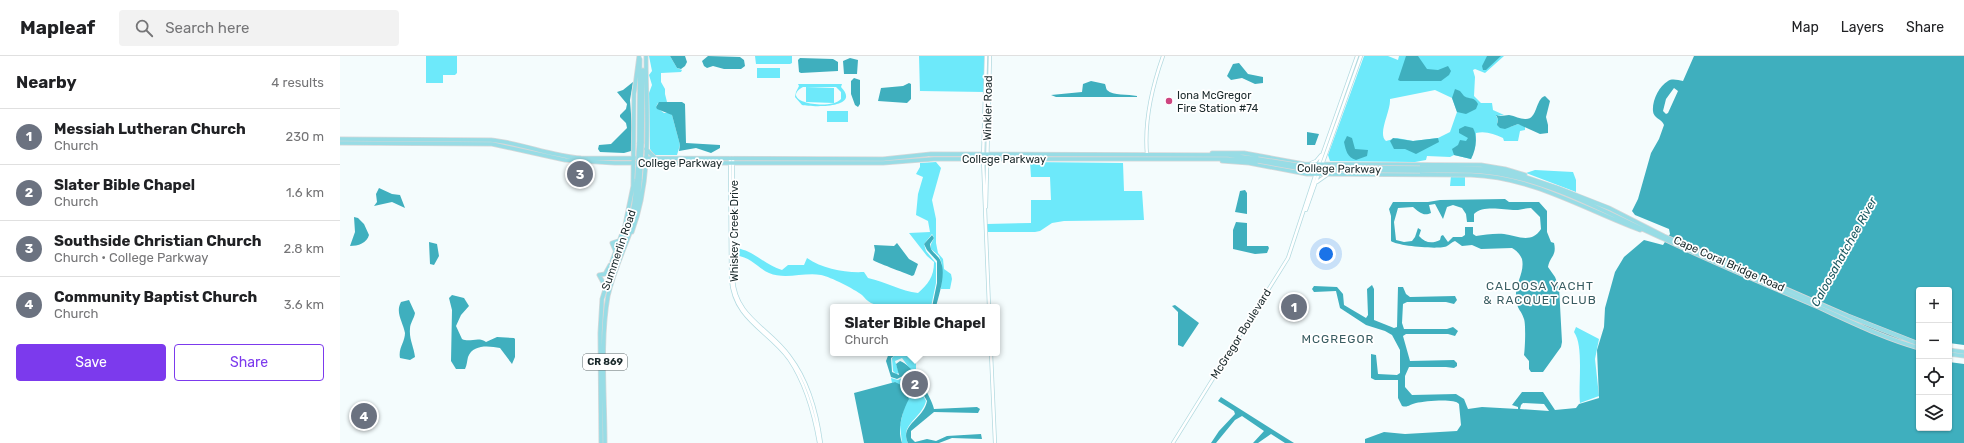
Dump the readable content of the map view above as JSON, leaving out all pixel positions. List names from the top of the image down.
{
  "streets": {
    "main road": [
      "College Parkway",
      "Summerlin Road",
      "Cape Coral Bridge Road",
      "CR 869"
    ],
    "street": ["Winkler Road", "Whiskey Creek Drive", "McGregor Boulevard"]
  },
  "crossings": [
    ["Winkler Road", "College Parkway"],
    ["College Parkway", "Whiskey Creek Drive"],
    ["College Parkway", "Cape Coral Bridge Road"]
  ],
  "districts": ["CALOOSA YACHT & RACQUET CLUB", "MCGREGOR"],
  "water": ["Caloosahatchee River"],
  "places": ["Iona McGregor Fire Station #74"],
  "page": {
    "header": "Mapleaf",
    "search": "Search here",
    "nav": ["Map", "Layers", "Share"],
    "heading": ["Nearby", "4 results"],
    "list": [
      {
        "mark": "1",
        "name": "Messiah Lutheran Church",
        "note": "Church",
        "value": "230 m"
      },
      {
        "mark": "2",
        "name": "Slater Bible Chapel",
        "note": "Church",
        "value": "1.6 km"
      },
      {
        "mark": "3",
        "name": "Southside Christian Church",
        "note": "Church · College Parkway",
        "value": "2.8 km"
      },
      {
        "mark": "4",
        "name": "Community Baptist Church",
        "note": "Church",
        "value": "3.6 km"
      }
    ],
    "pins": [
      "3",
      "1",
      "2",
      "4"
    ],
    "map_buttons": ["+", "−"],
    "popup": ["Slater Bible Chapel", "Church"],
    "buttons": ["Save", "Share"]
  }
}
